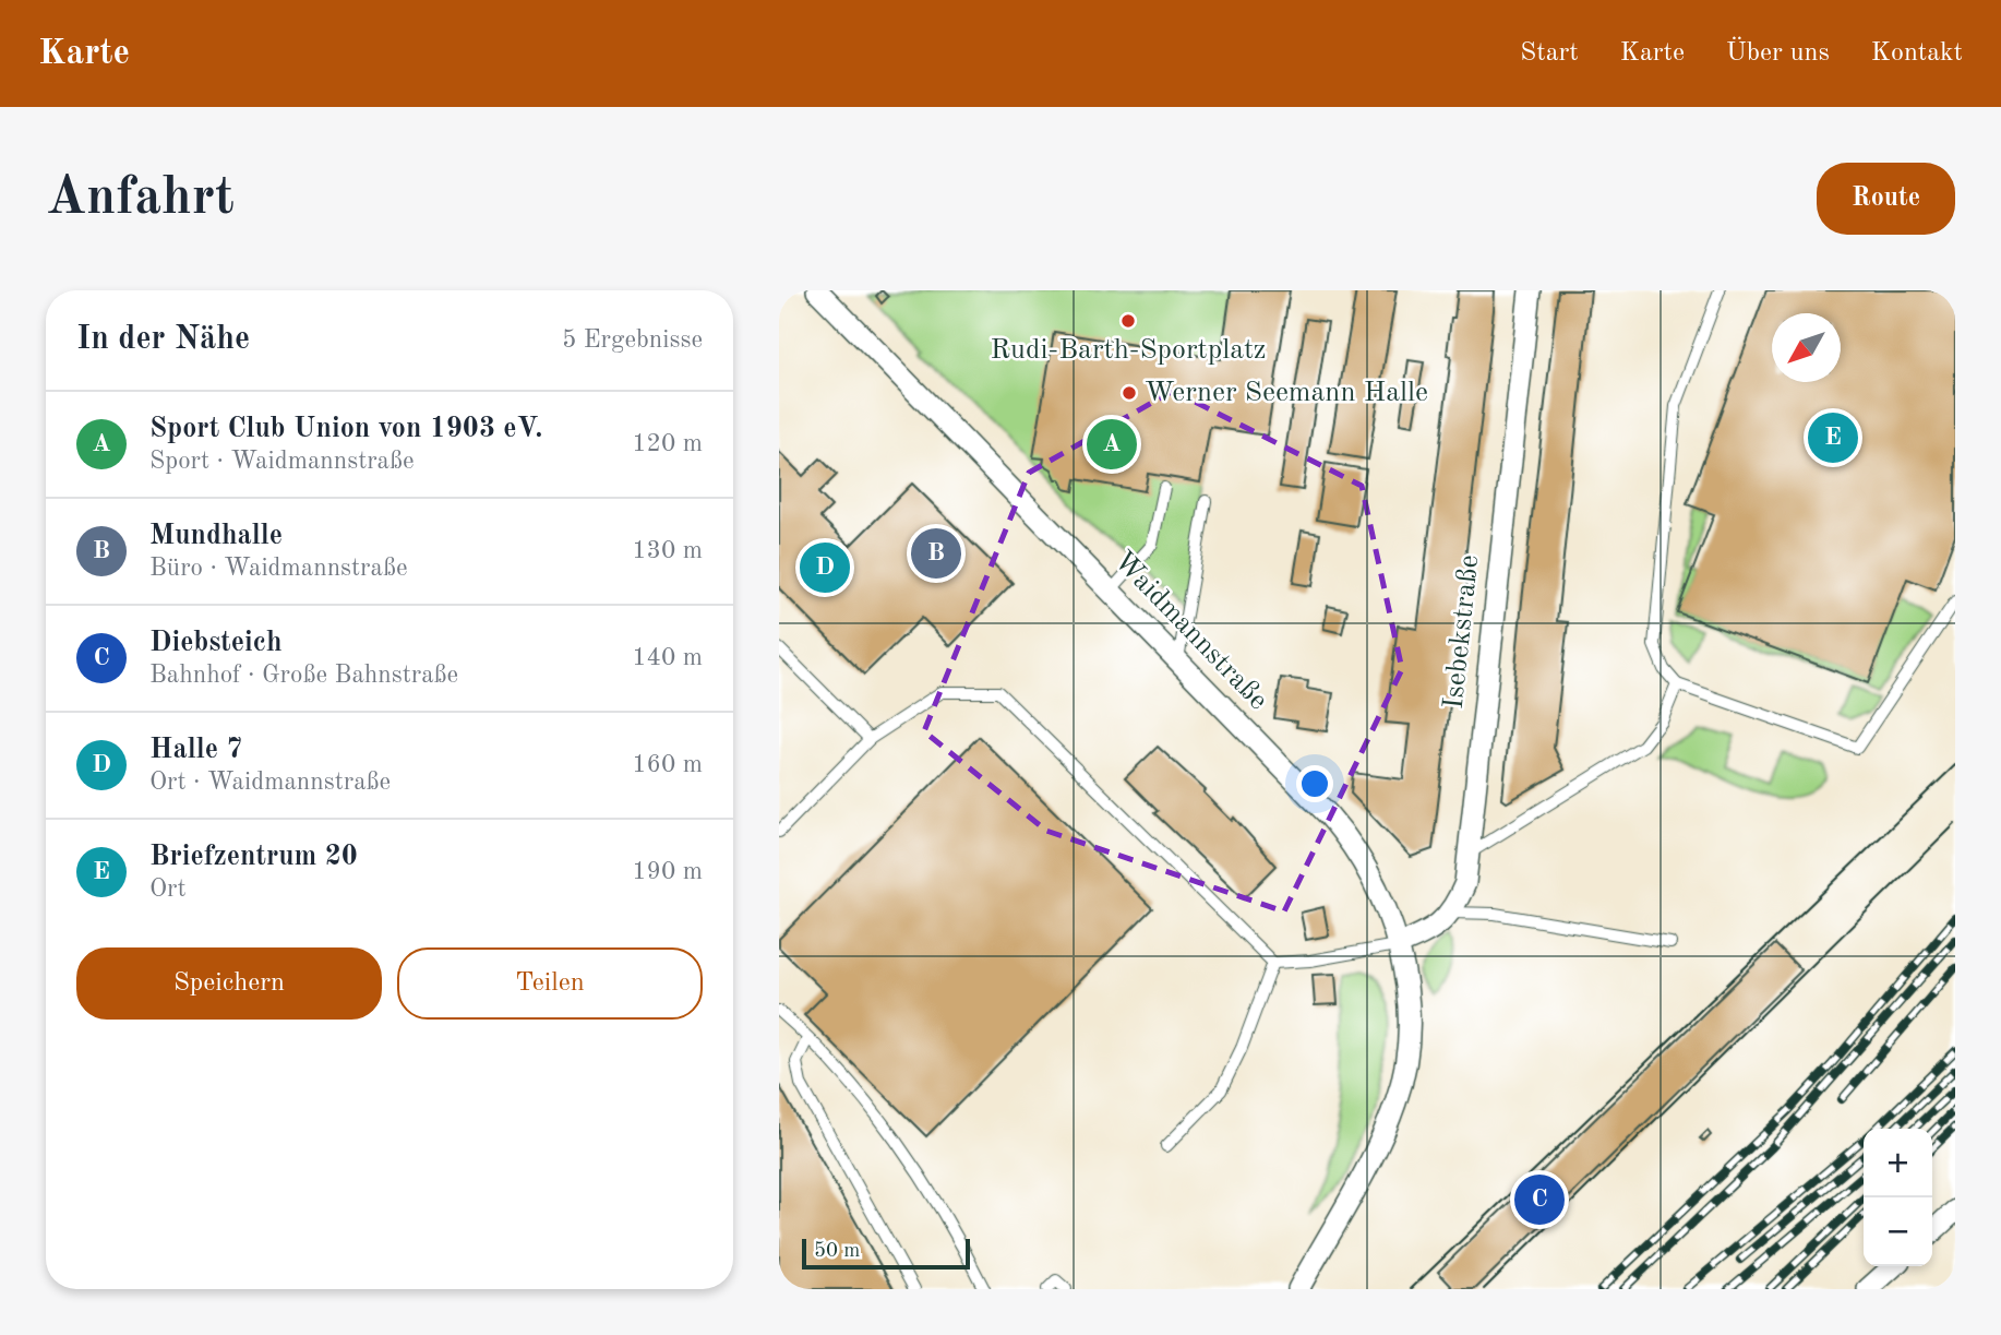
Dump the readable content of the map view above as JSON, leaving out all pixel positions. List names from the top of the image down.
{
  "streets": {
    "street": ["Waidmannstraße", "Isebekstraße"]
  },
  "places": ["Rudi-Barth-Sportplatz", "Werner Seemann Halle"],
  "scale_bar": "50 m",
  "north": "bottom left",
  "page": {
    "header": "Karte",
    "nav": [
      "Start",
      "Karte",
      "Über uns",
      "Kontakt"
    ],
    "buttons": [
      "Route",
      ["Speichern", "Teilen"]
    ],
    "title": "Anfahrt",
    "heading": ["In der Nähe", "5 Ergebnisse"],
    "list": [
      {
        "mark": "A",
        "name": "Sport Club Union von 1903 eV.",
        "note": "Sport · Waidmannstraße",
        "value": "120 m"
      },
      {
        "mark": "B",
        "name": "Mundhalle",
        "note": "Büro · Waidmannstraße",
        "value": "130 m"
      },
      {
        "mark": "C",
        "name": "Diebsteich",
        "note": "Bahnhof · Große Bahnstraße",
        "value": "140 m"
      },
      {
        "mark": "D",
        "name": "Halle 7",
        "note": "Ort · Waidmannstraße",
        "value": "160 m"
      },
      {
        "mark": "E",
        "name": "Briefzentrum 20",
        "note": "Ort",
        "value": "190 m"
      }
    ],
    "pins": [
      "E",
      "A",
      "B",
      "D",
      "C"
    ],
    "map_buttons": ["+", "−"],
    "scale": "50 m"
  }
}
